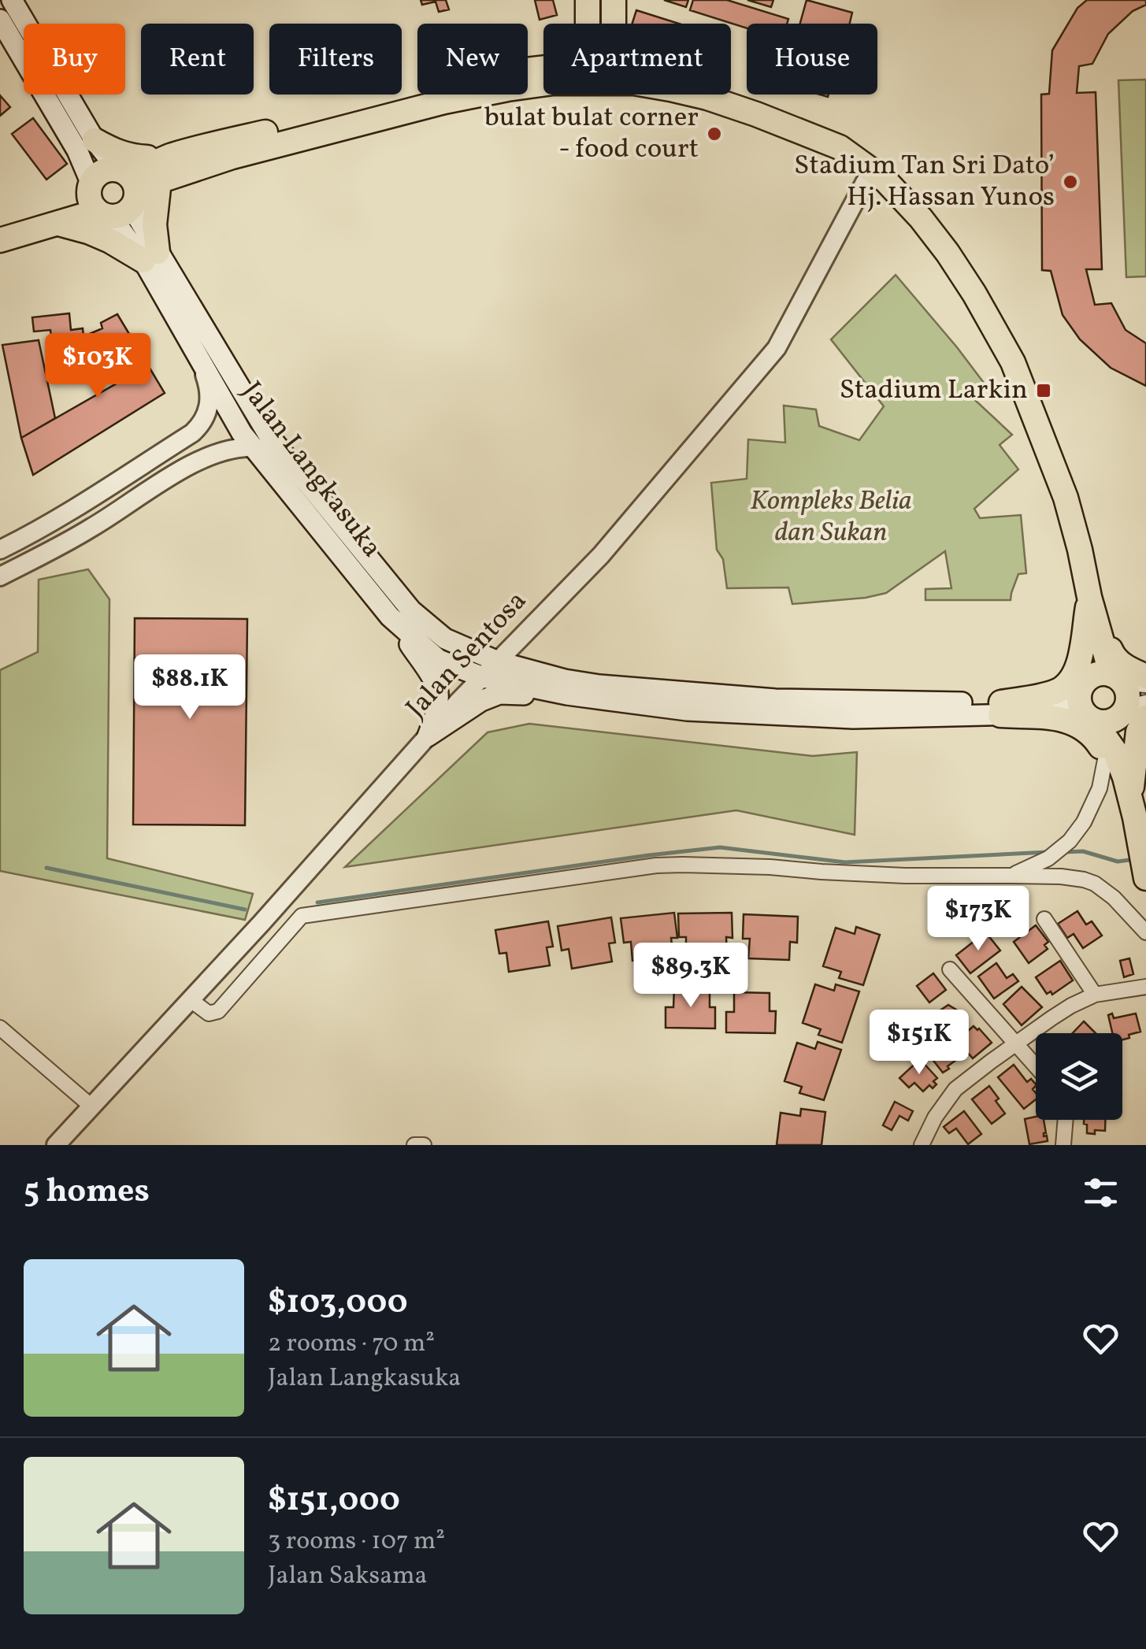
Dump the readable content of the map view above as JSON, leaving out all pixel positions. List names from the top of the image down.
{
  "streets": {
    "main road": ["Jalan Langkasuka"],
    "street": ["Jalan Sentosa"]
  },
  "crossings": [
    ["Jalan Langkasuka", "Jalan Sentosa"]
  ],
  "parks": ["Kompleks Belia dan Sukan"],
  "places": {
    "other": ["bulat bulat corner - food court", "Stadium Tan Sri Dato’ Hj. Hassan Yunos"],
    "transit": ["Stadium Larkin"]
  },
  "page": {
    "chip": [
      "Buy",
      "Rent",
      "Filters",
      "New",
      "Apartment",
      "House"
    ],
    "price": [
      "$103K",
      "$88.1K",
      "$173K",
      "$89.3K",
      "$151K"
    ],
    "heading": "5 homes",
    "list": [
      {
        "name": "$103,000",
        "note": "2 rooms · 70 m² · Jalan Langkasuka"
      },
      {
        "name": "$151,000",
        "note": "3 rooms · 107 m² · Jalan Saksama"
      }
    ]
  }
}
